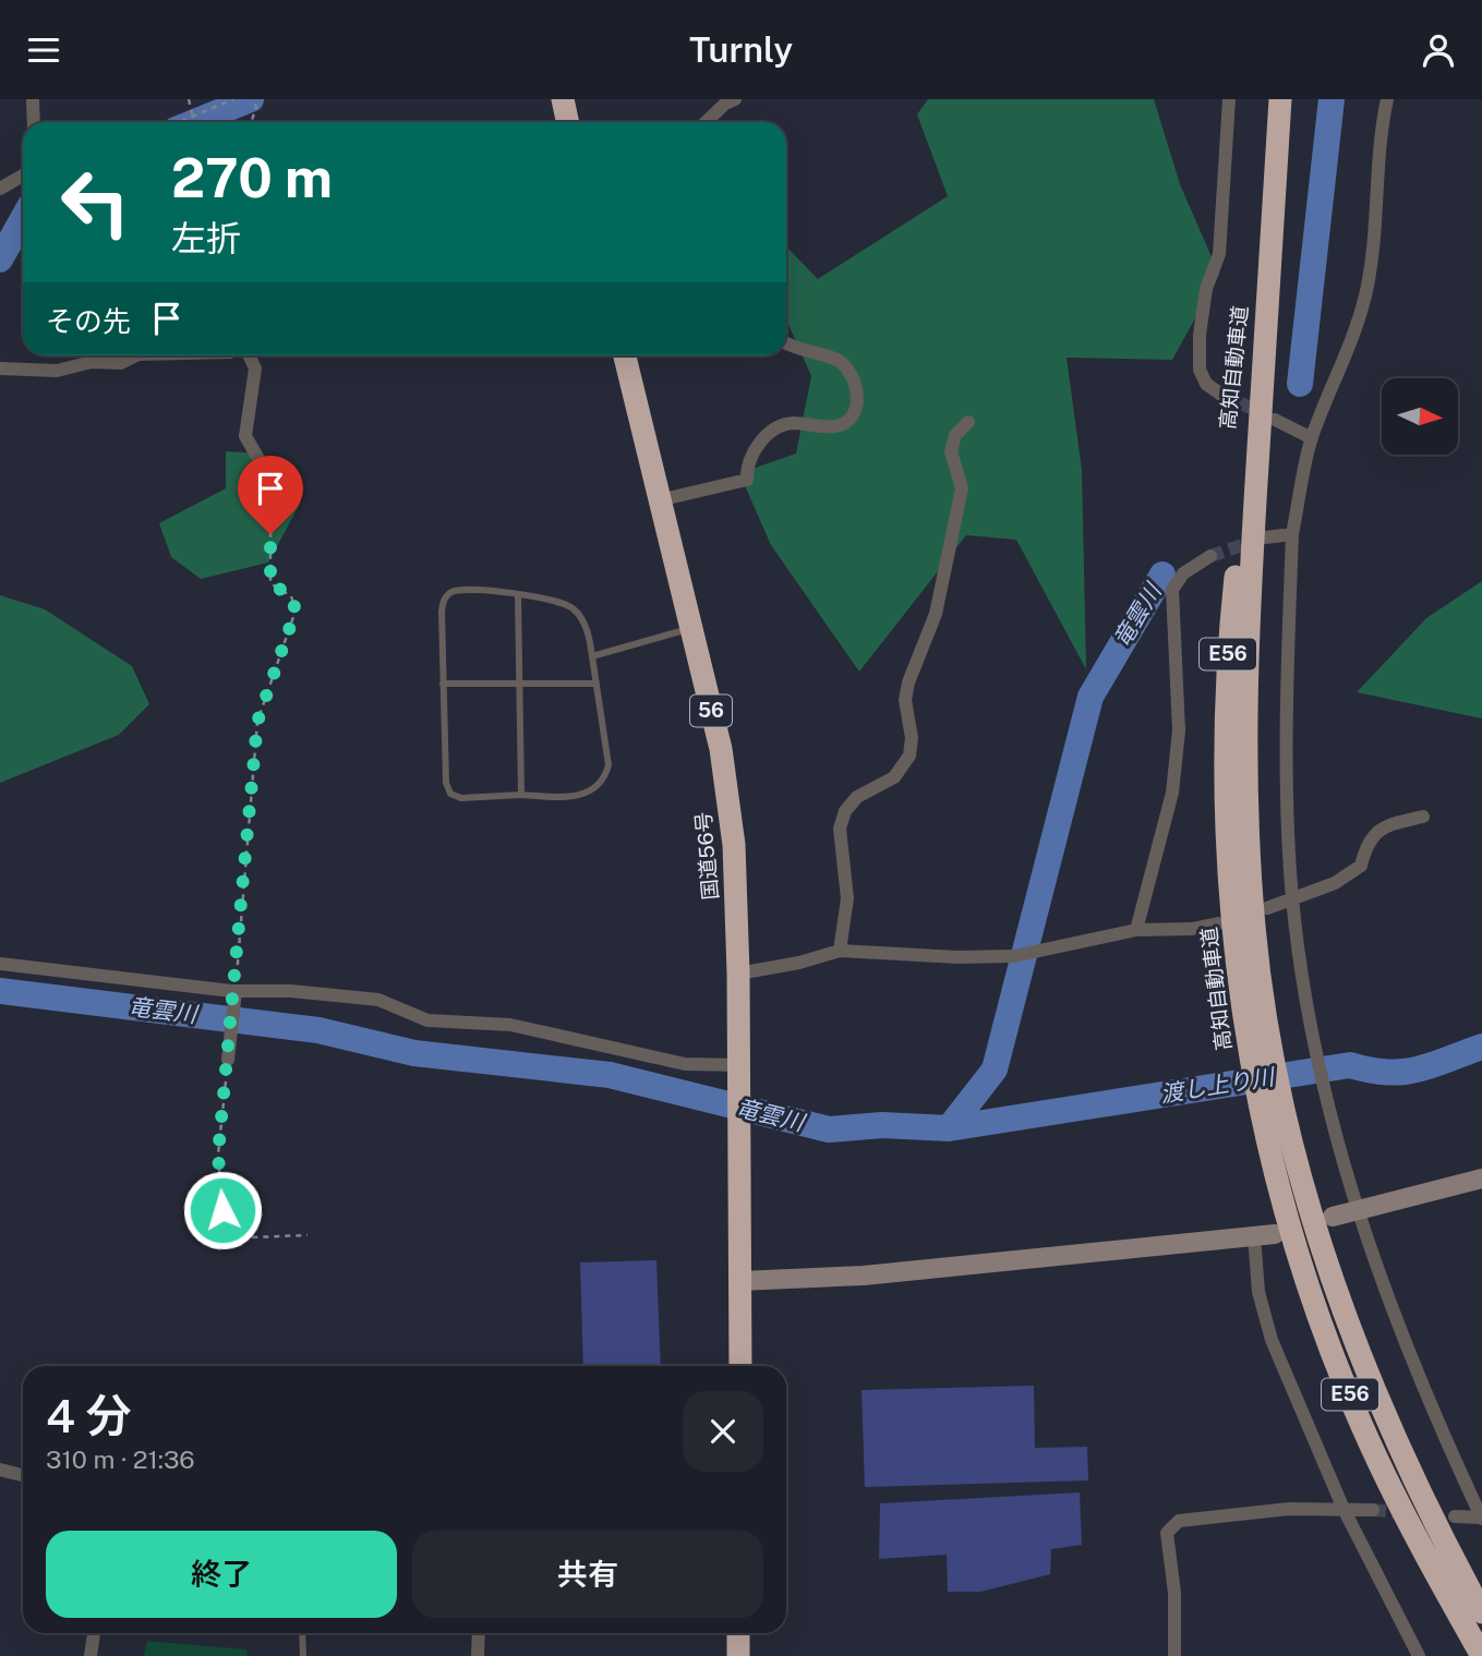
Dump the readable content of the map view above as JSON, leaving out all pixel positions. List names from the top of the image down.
{
  "streets": {
    "highway": [
      "高知自動車道",
      "E56",
      "56",
      "国道56号"
    ]
  },
  "water": ["竜雲川", "渡し上り川"],
  "north": "right",
  "page": {
    "header": "Turnly",
    "turn": ["270 m", "左折"],
    "then": "その先",
    "heading": ["4 分", "310 m · 21:36"],
    "buttons": ["終了", "共有"]
  }
}
